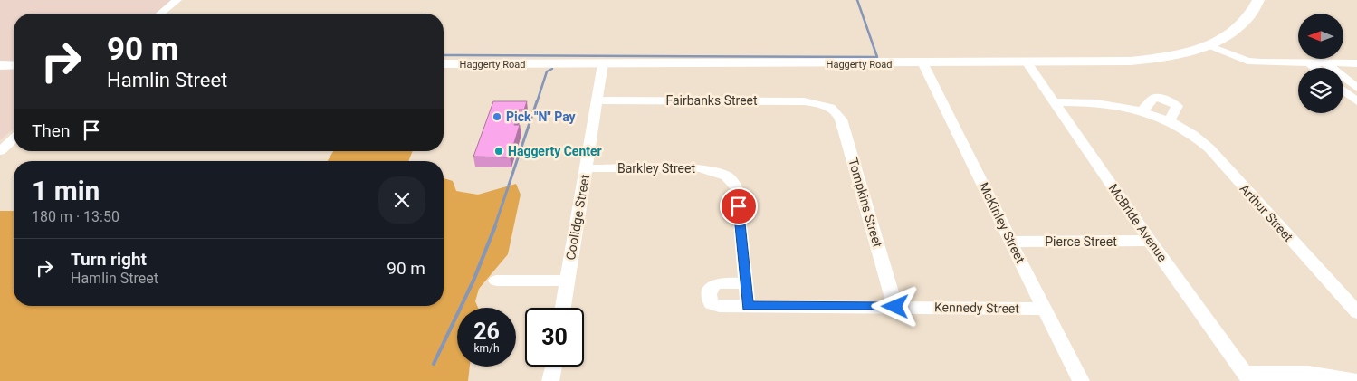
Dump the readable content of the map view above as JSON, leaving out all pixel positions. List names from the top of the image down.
{
  "streets": {
    "main road": ["Haggerty Road"],
    "street": [
      "Fairbanks Street",
      "Barkley Street",
      "Tompkins Street",
      "Arthur Street",
      "Coolidge Street",
      "McKinley Street",
      "McBride Avenue",
      "Pierce Street",
      "Kennedy Street"
    ]
  },
  "crossings": [
    ["Haggerty Road", "Coolidge Street"],
    ["Haggerty Road", "McKinley Street"],
    ["Haggerty Road", "McBride Avenue"],
    ["Fairbanks Street", "Tompkins Street"],
    ["Fairbanks Street", "Coolidge Street"],
    ["Barkley Street", "Coolidge Street"],
    ["Barkley Street", "Kennedy Street"],
    ["Tompkins Street", "Kennedy Street"],
    ["Arthur Street", "McBride Avenue"],
    ["McKinley Street", "Pierce Street"],
    ["McKinley Street", "Kennedy Street"],
    ["McBride Avenue", "Pierce Street"]
  ],
  "places": ["Pick \"N\" Pay", "Haggerty Center"],
  "north": "left",
  "page": {
    "turn": ["90 m", "Hamlin Street"],
    "then": "Then",
    "heading": ["1 min", "180 m · 13:50"],
    "list": [
      {
        "name": "Turn right",
        "note": "Hamlin Street",
        "value": "90 m"
      }
    ],
    "speed": "26 km/h",
    "limit": "30"
  }
}
